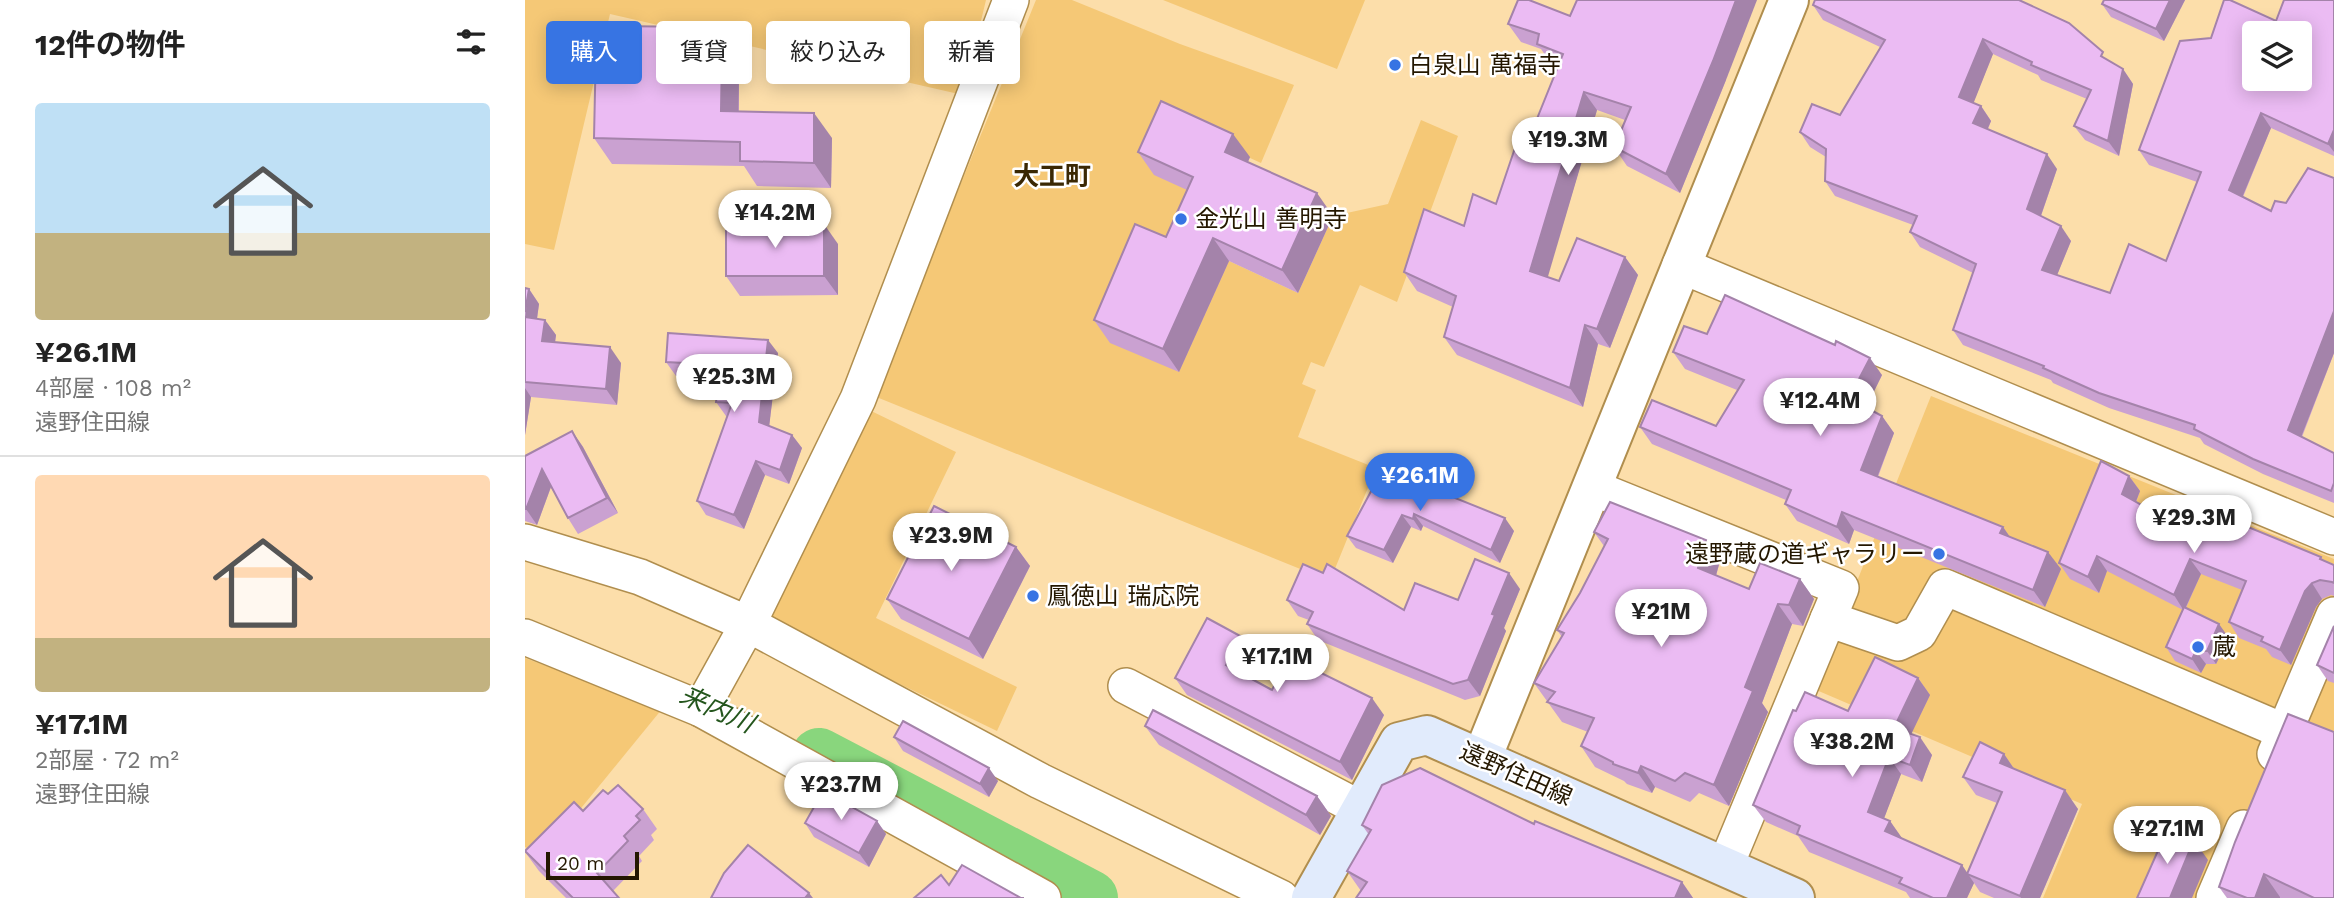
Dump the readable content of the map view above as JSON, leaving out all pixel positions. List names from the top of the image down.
{
  "streets": {
    "main road": ["遠野住田線"]
  },
  "districts": ["大工町"],
  "water": ["来内川"],
  "places": [
    "白泉山 萬福寺",
    "金光山 善明寺",
    "遠野蔵の道ギャラリー",
    "鳳徳山 瑞応院",
    "蔵"
  ],
  "scale_bar": "20 m",
  "page": {
    "heading": "12件の物件",
    "chip": [
      "購入",
      "賃貸",
      "絞り込み",
      "新着"
    ],
    "list": [
      {
        "name": "¥26.1M",
        "note": "4部屋 · 108 m² · 遠野住田線"
      },
      {
        "name": "¥17.1M",
        "note": "2部屋 · 72 m² · 遠野住田線"
      }
    ],
    "price": [
      "¥19.3M",
      "¥14.2M",
      "¥25.3M",
      "¥12.4M",
      "¥26.1M",
      "¥29.3M",
      "¥23.9M",
      "¥21M",
      "¥17.1M",
      "¥38.2M",
      "¥23.7M",
      "¥27.1M"
    ],
    "scale": "20 m"
  }
}
